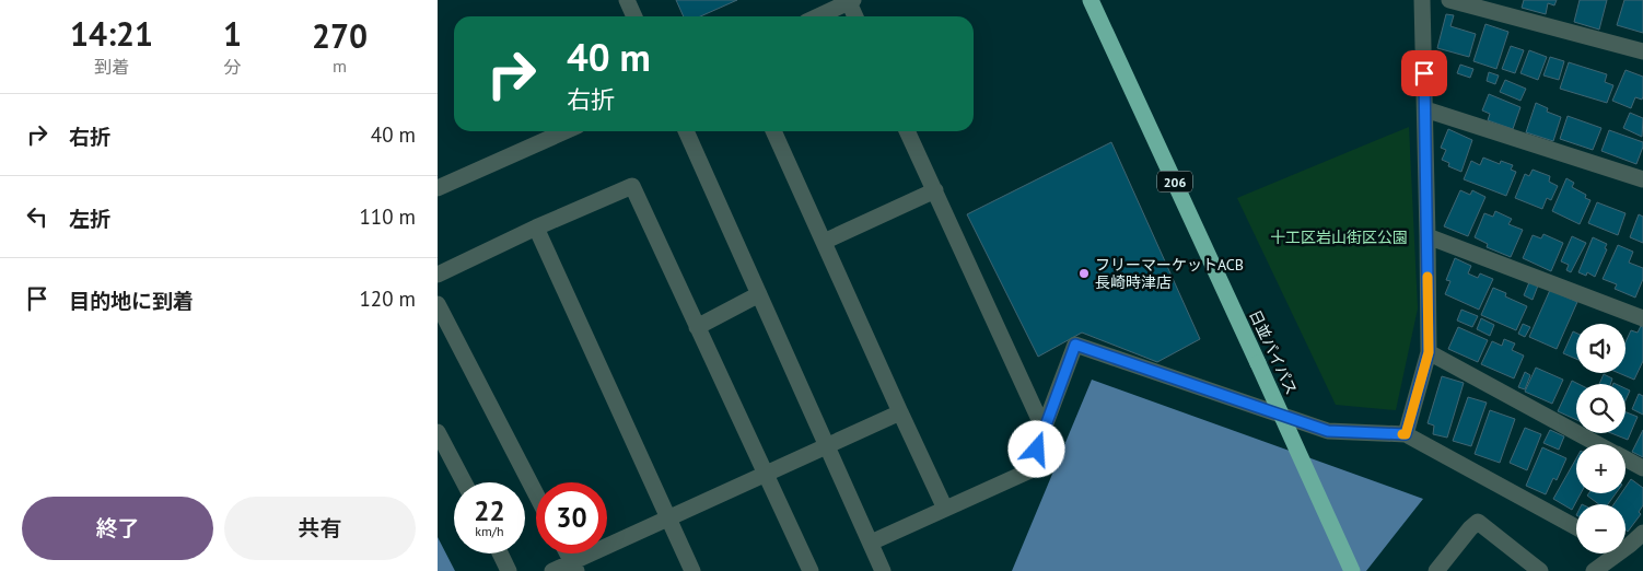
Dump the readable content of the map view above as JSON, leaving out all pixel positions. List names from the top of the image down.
{
  "streets": {
    "highway": ["206", "日並バイパス"]
  },
  "parks": ["十工区岩山街区公園"],
  "places": ["フリーマーケットACB 長崎時津店"],
  "page": {
    "eta": [
      "14:21",
      "到着",
      "1",
      "分",
      "270",
      "m"
    ],
    "turn": ["40 m", "右折"],
    "list": [
      {
        "name": "右折",
        "value": "40 m"
      },
      {
        "name": "左折",
        "value": "110 m"
      },
      {
        "name": "目的地に到着",
        "value": "120 m"
      }
    ],
    "map_buttons": ["+", "−"],
    "speed": "22 km/h",
    "limit": "30",
    "buttons": ["終了", "共有"]
  }
}
